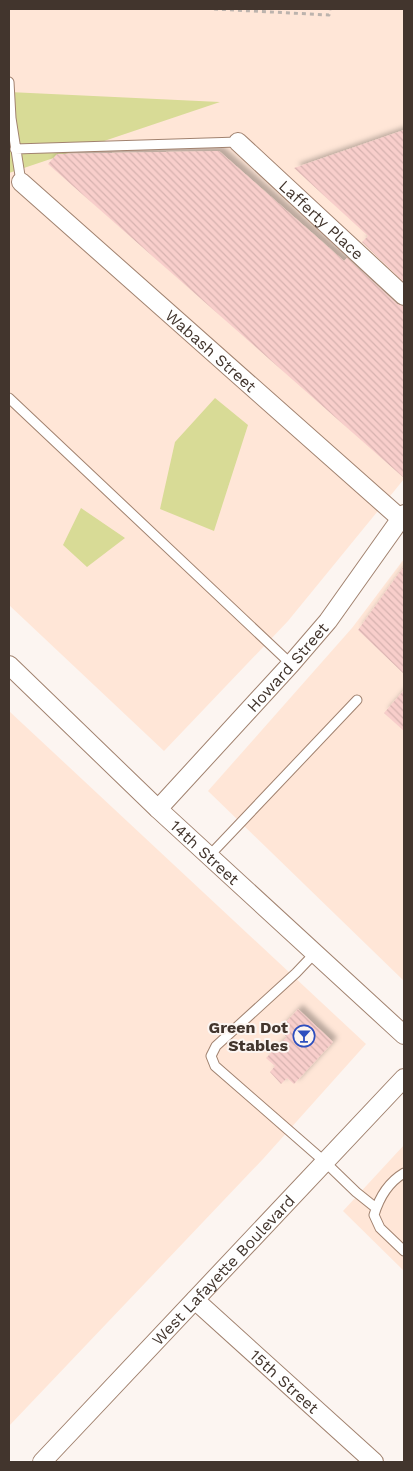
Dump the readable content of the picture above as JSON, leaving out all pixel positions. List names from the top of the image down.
{
  "streets": {
    "street": [
      "Lafferty Place",
      "Wabash Street",
      "Howard Street",
      "14th Street",
      "West Lafayette Boulevard",
      "15th Street"
    ]
  },
  "crossings": [
    ["Wabash Street", "Howard Street"],
    ["Howard Street", "14th Street"],
    ["West Lafayette Boulevard", "15th Street"]
  ],
  "places": {
    "bar": ["Green Dot Stables"]
  }
}
